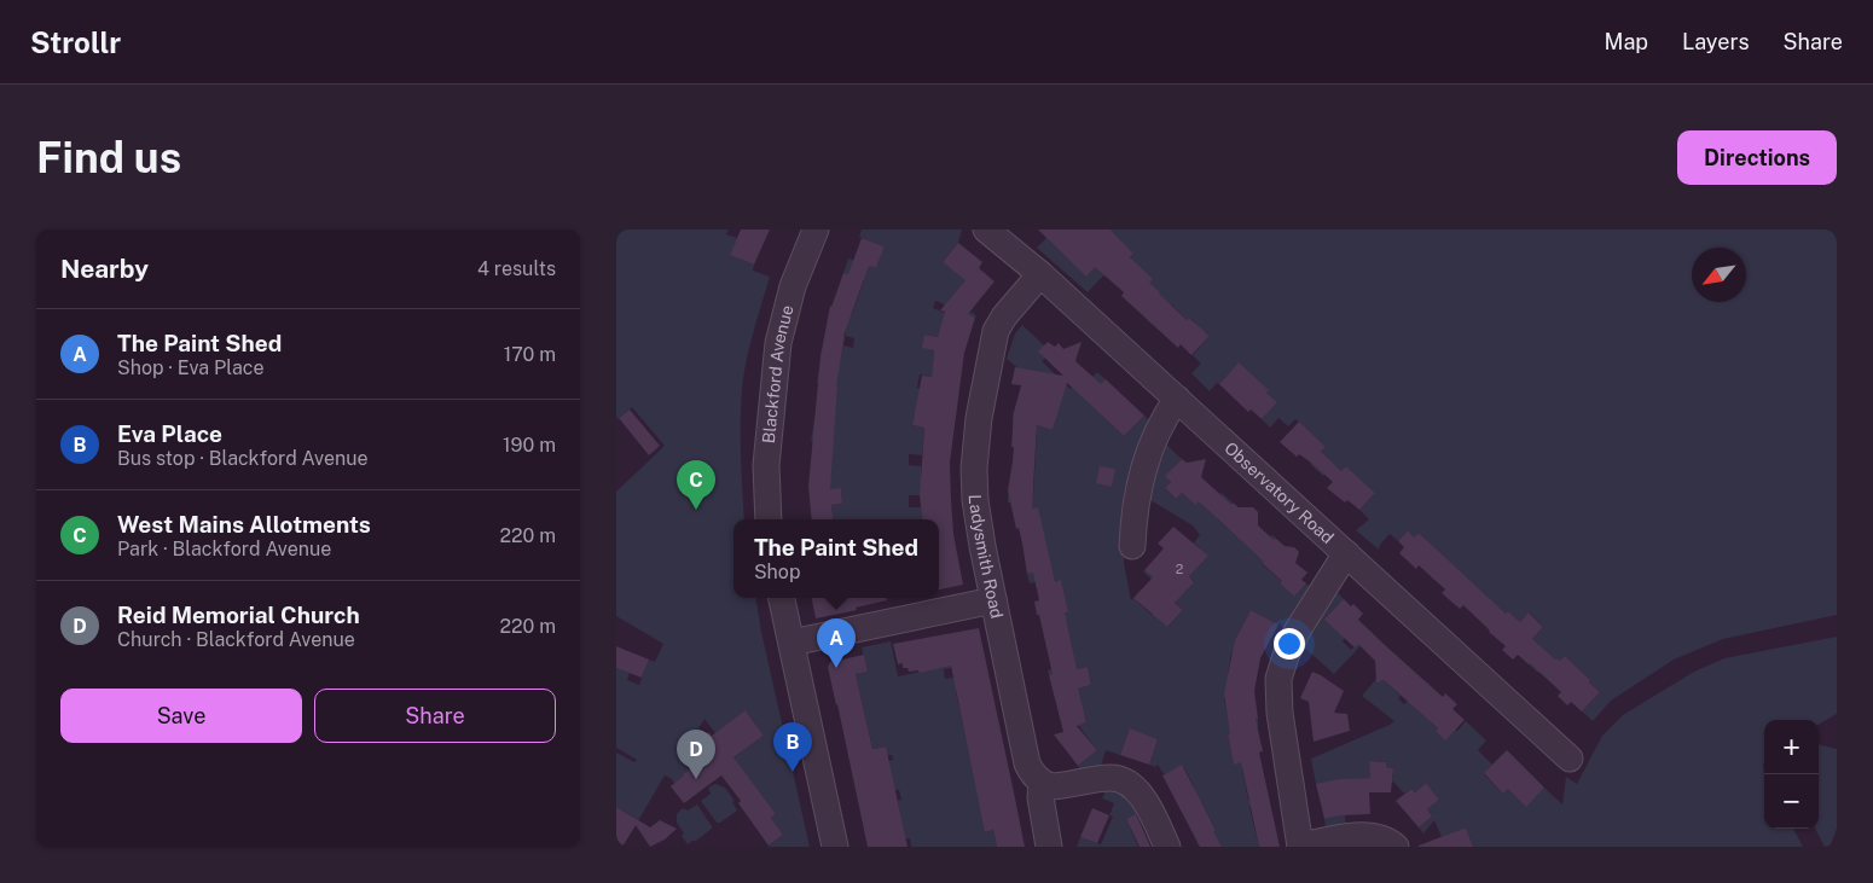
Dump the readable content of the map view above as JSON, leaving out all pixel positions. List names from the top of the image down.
{
  "streets": {
    "street": ["Blackford Avenue", "Observatory Road", "Ladysmith Road"]
  },
  "crossings": [
    ["Observatory Road", "Ladysmith Road"]
  ],
  "house_numbers": ["2"],
  "north": "bottom left",
  "page": {
    "header": "Strollr",
    "nav": ["Map", "Layers", "Share"],
    "buttons": [
      "Directions",
      ["Save", "Share"]
    ],
    "title": "Find us",
    "heading": ["Nearby", "4 results"],
    "list": [
      {
        "mark": "A",
        "name": "The Paint Shed",
        "note": "Shop · Eva Place",
        "value": "170 m"
      },
      {
        "mark": "B",
        "name": "Eva Place",
        "note": "Bus stop · Blackford Avenue",
        "value": "190 m"
      },
      {
        "mark": "C",
        "name": "West Mains Allotments",
        "note": "Park · Blackford Avenue",
        "value": "220 m"
      },
      {
        "mark": "D",
        "name": "Reid Memorial Church",
        "note": "Church · Blackford Avenue",
        "value": "220 m"
      }
    ],
    "pins": [
      "C",
      "A",
      "B",
      "D"
    ],
    "popup": ["The Paint Shed", "Shop"],
    "map_buttons": ["+", "−"]
  }
}
